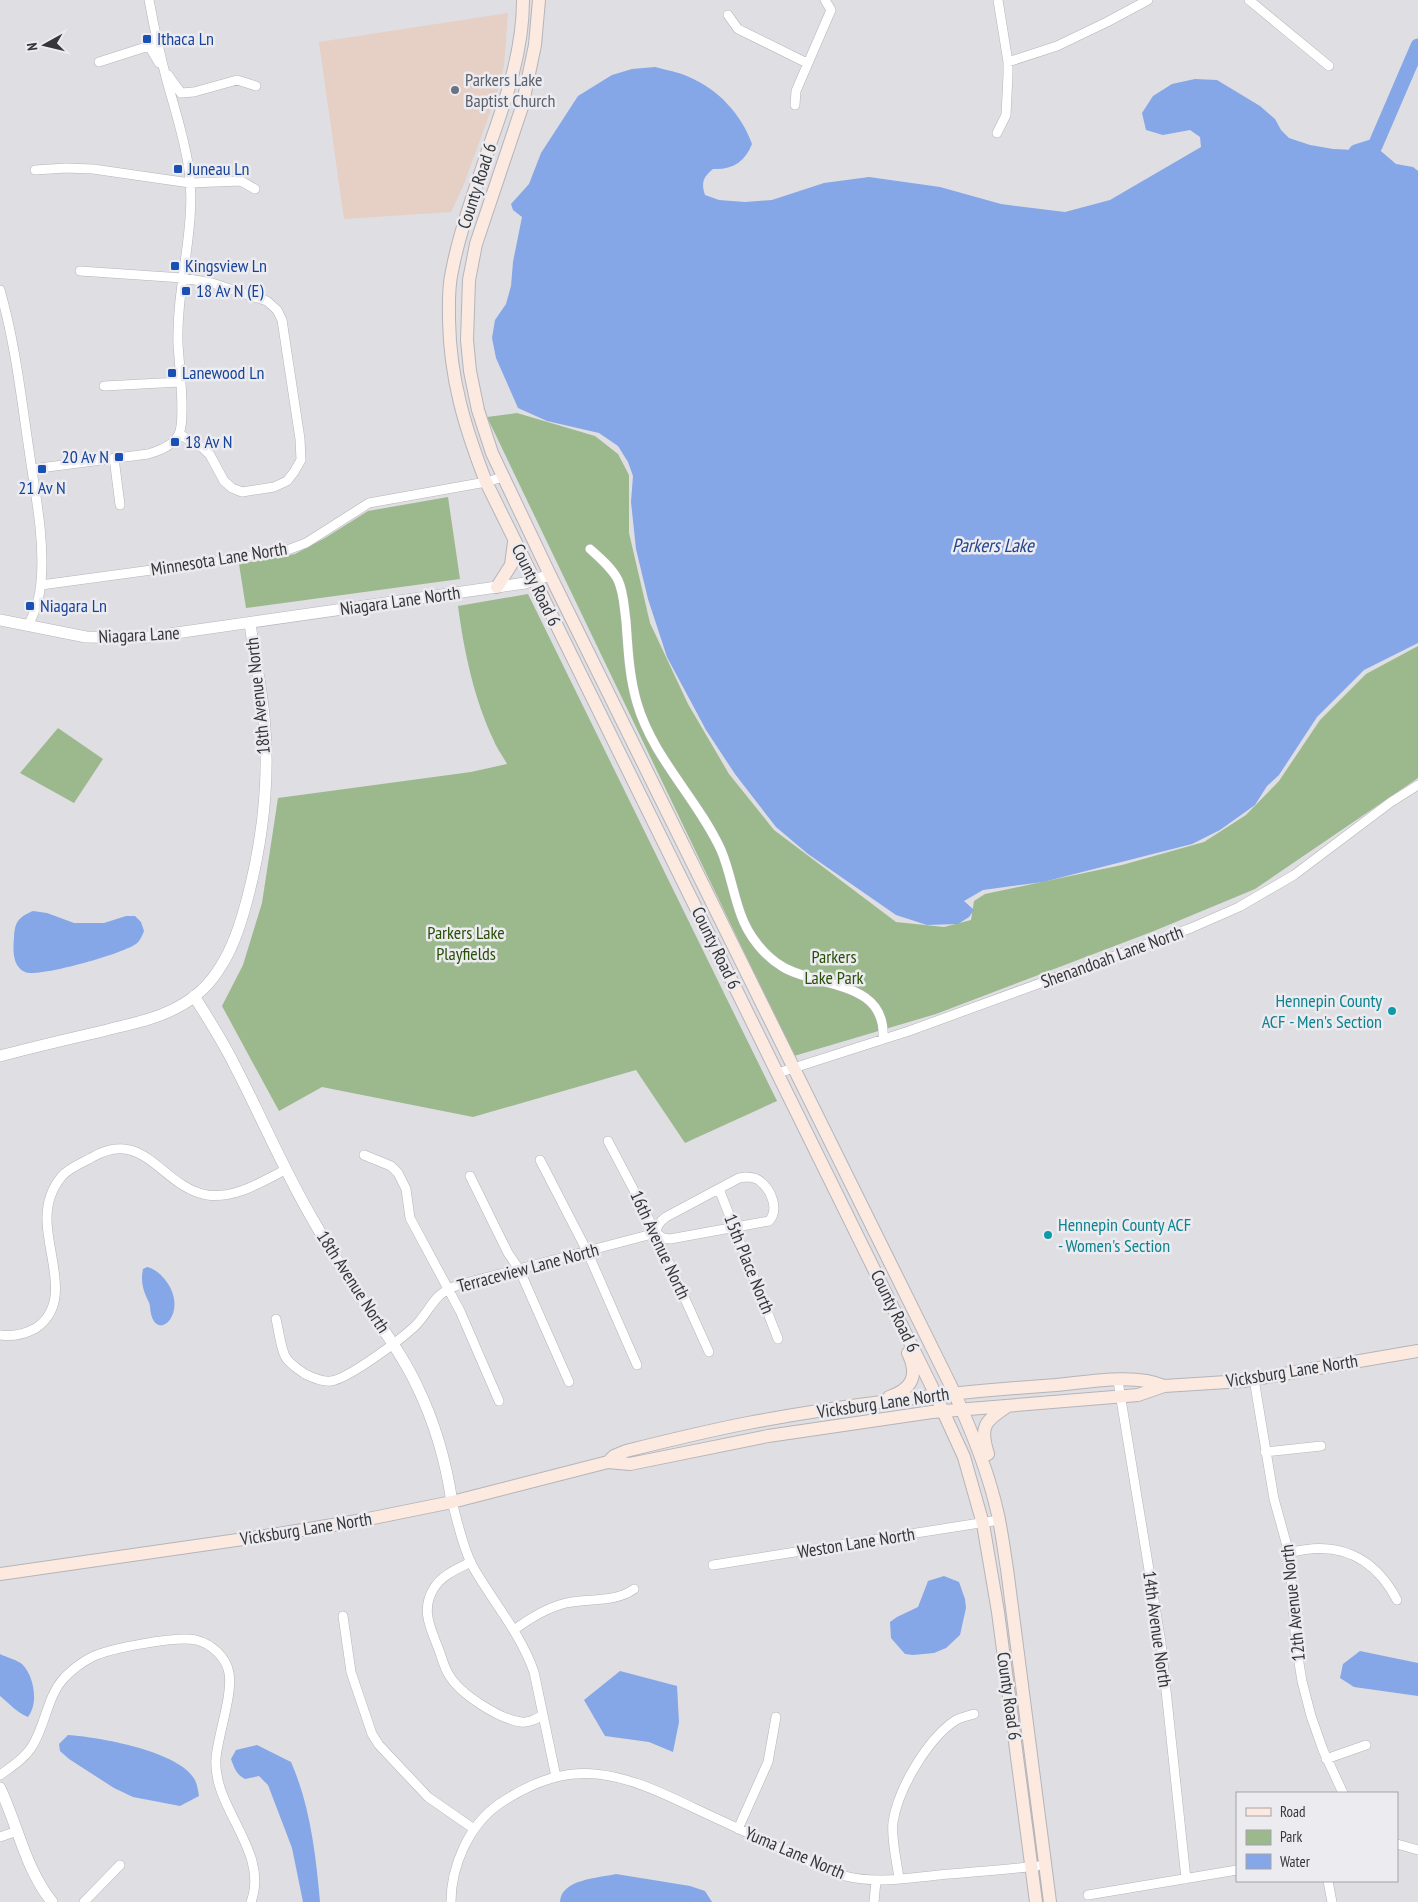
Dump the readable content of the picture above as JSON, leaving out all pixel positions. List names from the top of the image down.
{
  "streets": {
    "main road": ["County Road 6", "Vicksburg Lane North"],
    "street": [
      "Minnesota Lane North",
      "Niagara Lane North",
      "Niagara Lane",
      "18th Avenue North",
      "Shenandoah Lane North",
      "16th Avenue North",
      "15th Place North",
      "Terraceview Lane North",
      "Weston Lane North",
      "12th Avenue North",
      "14th Avenue North",
      "Yuma Lane North"
    ]
  },
  "crossings": [
    ["County Road 6", "Minnesota Lane North"],
    ["County Road 6", "Niagara Lane North"],
    ["County Road 6", "Shenandoah Lane North"],
    ["County Road 6", "Vicksburg Lane North"],
    ["County Road 6", "Weston Lane North"],
    ["County Road 6", "Yuma Lane North"],
    ["Niagara Lane North", "Niagara Lane"],
    ["Niagara Lane North", "18th Avenue North"],
    ["Niagara Lane", "18th Avenue North"],
    ["18th Avenue North", "Terraceview Lane North"],
    ["18th Avenue North", "Vicksburg Lane North"],
    ["18th Avenue North", "Yuma Lane North"],
    ["16th Avenue North", "Terraceview Lane North"],
    ["Vicksburg Lane North", "12th Avenue North"],
    ["Vicksburg Lane North", "14th Avenue North"]
  ],
  "water": ["Parkers Lake"],
  "parks": ["Parkers Lake Playfields", "Parkers Lake Park"],
  "places": {
    "transit": [
      "Ithaca Ln",
      "Juneau Ln",
      "Kingsview Ln",
      "18 Av N (E)",
      "Lanewood Ln",
      "18 Av N",
      "20 Av N",
      "21 Av N",
      "Niagara Ln"
    ],
    "other": ["Parkers Lake Baptist Church", "Hennepin County ACF - Men's Section", "Hennepin County ACF - Women's Section"]
  },
  "legend": ["Road", "Park", "Water"],
  "north": "left"
}
